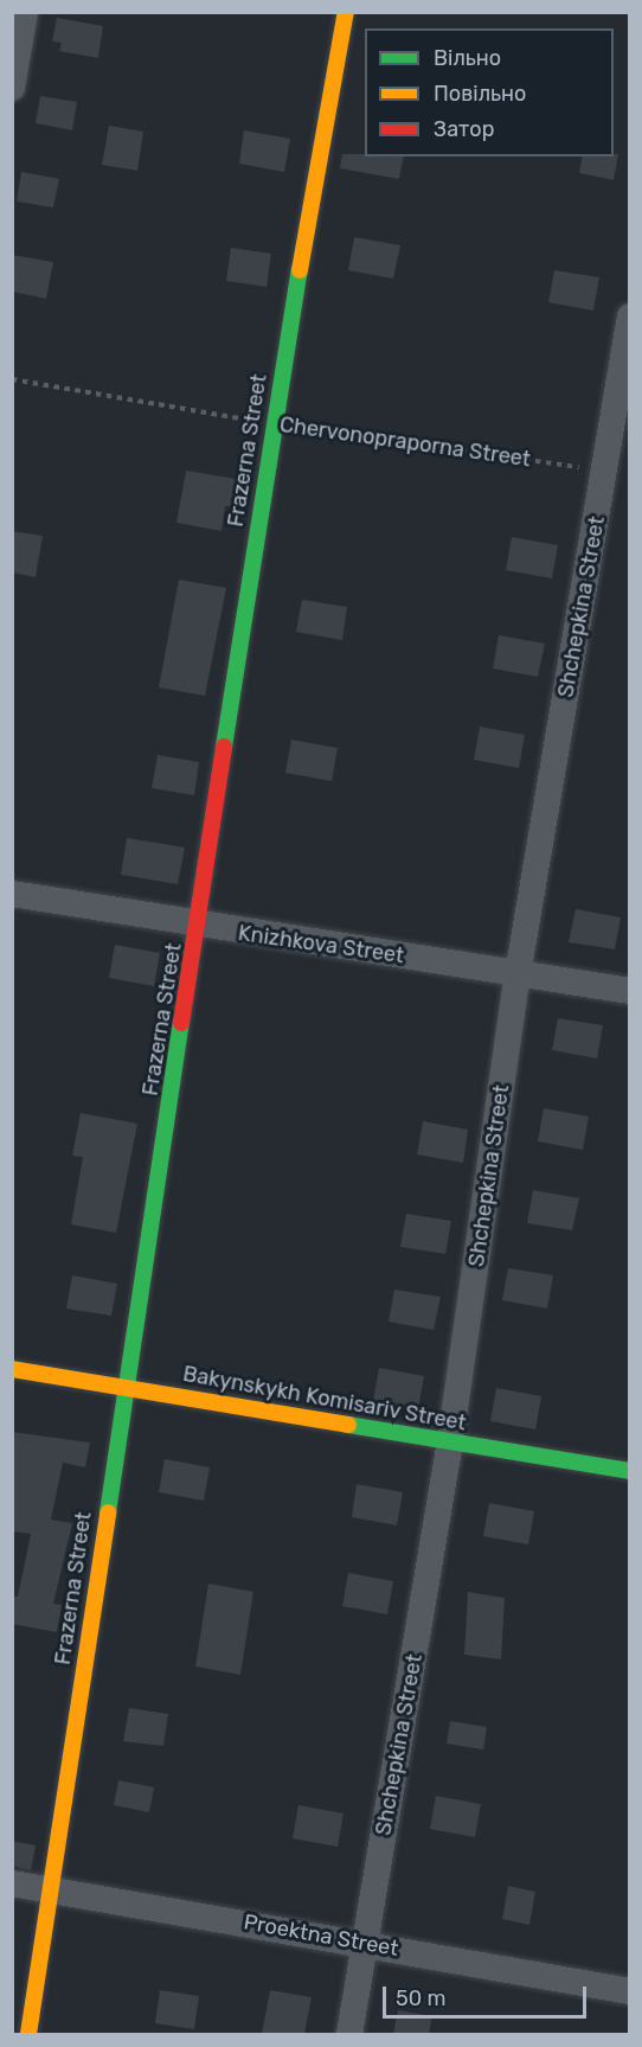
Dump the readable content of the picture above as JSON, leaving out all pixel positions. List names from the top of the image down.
{
  "streets": {
    "street": [
      "Frazerna Street",
      "Shchepkina Street",
      "Knizhkova Street",
      "Bakynskykh Komisariv Street",
      "Proektna Street"
    ],
    "path": ["Chervonopraporna Street"]
  },
  "crossings": [
    ["Chervonopraporna Street", "Frazerna Street"],
    ["Chervonopraporna Street", "Shchepkina Street"],
    ["Frazerna Street", "Knizhkova Street"],
    ["Frazerna Street", "Bakynskykh Komisariv Street"],
    ["Frazerna Street", "Proektna Street"],
    ["Shchepkina Street", "Knizhkova Street"],
    ["Shchepkina Street", "Bakynskykh Komisariv Street"],
    ["Shchepkina Street", "Proektna Street"]
  ],
  "legend": ["Вільно", "Повільно", "Затор"],
  "scale_bar": "50 m"
}
